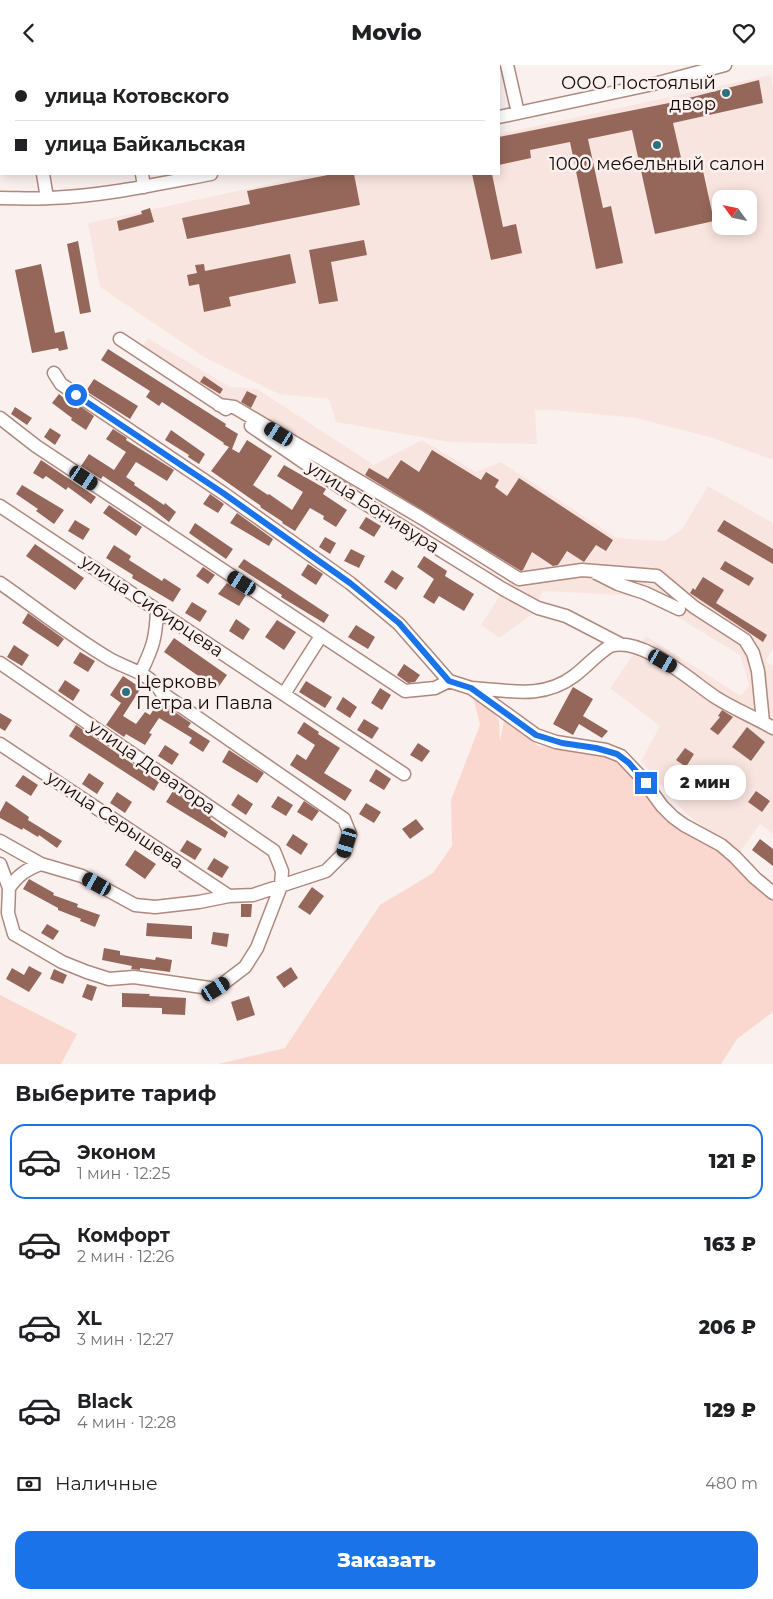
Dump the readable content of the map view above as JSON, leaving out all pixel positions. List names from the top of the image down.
{
  "streets": {
    "street": [
      "улица Бонивура",
      "улица Сибирцева",
      "улица Доватора",
      "улица Серышева"
    ]
  },
  "places": ["ООО Постоялый двор", "1000 мебельный салон", "Церковь Петра и Павла"],
  "north": "top left",
  "page": {
    "header": "Movio",
    "banner": ["улица Котовского", "улица Байкальская"],
    "bubble": "2 мин",
    "heading": "Выберите тариф",
    "list": [
      {
        "name": "Эконом",
        "note": "1 мин · 12:25",
        "value": "121 ₽"
      },
      {
        "name": "Комфорт",
        "note": "2 мин · 12:26",
        "value": "163 ₽"
      },
      {
        "name": "XL",
        "note": "3 мин · 12:27",
        "value": "206 ₽"
      },
      {
        "name": "Black",
        "note": "4 мин · 12:28",
        "value": "129 ₽"
      }
    ],
    "pay": ["Наличные", "480 m"],
    "buttons": "Заказать"
  }
}
